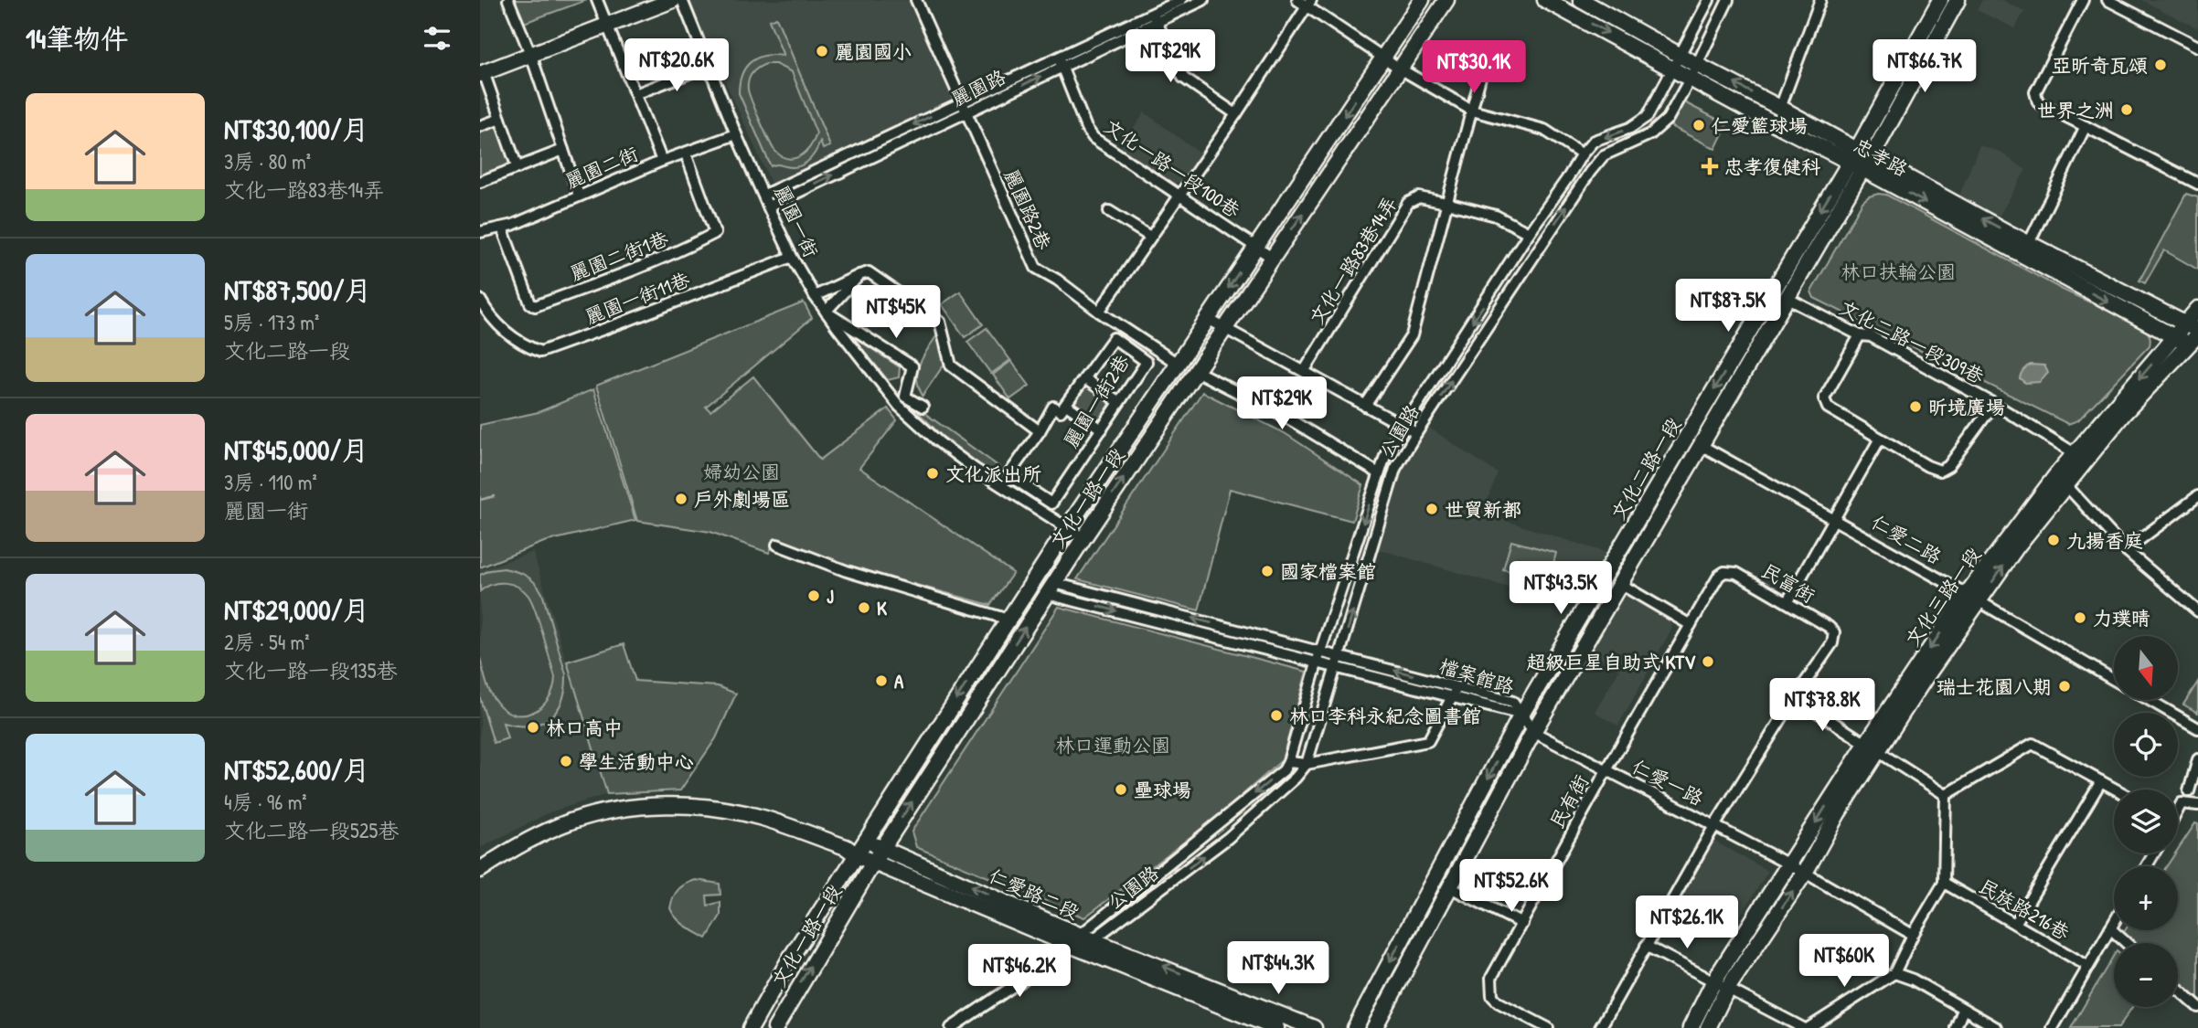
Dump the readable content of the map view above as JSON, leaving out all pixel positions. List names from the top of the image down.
{
  "streets": {
    "street": [
      "麗園路",
      "忠孝路",
      "麗園二街",
      "文化一路一段100巷",
      "麗園路2巷",
      "麗園一街",
      "麗園二街1巷",
      "文化一路83巷14弄",
      "麗園一街11巷",
      "文化二路一段309巷",
      "麗園一街2巷",
      "公園路",
      "文化二路一段",
      "文化一路一段",
      "仁愛二路",
      "民富街",
      "文化三路一段",
      "檔案館路",
      "仁愛一路",
      "民有街",
      "仁愛路二段",
      "民族路216巷"
    ]
  },
  "crossings": [
    ["麗園路", "文化一路一段100巷"],
    ["麗園路", "麗園路2巷"],
    ["麗園路", "麗園一街"],
    ["忠孝路", "公園路"],
    ["忠孝路", "文化二路一段"],
    ["忠孝路", "文化三路一段"],
    ["麗園二街", "麗園一街"],
    ["麗園二街", "麗園二街1巷"],
    ["文化一路一段100巷", "文化一路一段"],
    ["麗園路2巷", "文化一路一段"],
    ["麗園一街", "麗園一街11巷"],
    ["麗園一街", "麗園一街2巷"],
    ["麗園一街", "文化一路一段"],
    ["文化一路83巷14弄", "公園路"],
    ["文化二路一段309巷", "文化二路一段"],
    ["文化二路一段309巷", "文化三路一段"],
    ["公園路", "檔案館路"],
    ["公園路", "仁愛路二段"],
    ["文化二路一段", "仁愛二路"],
    ["文化二路一段", "檔案館路"],
    ["文化二路一段", "仁愛一路"],
    ["文化一路一段", "檔案館路"],
    ["文化一路一段", "仁愛路二段"],
    ["仁愛二路", "文化三路一段"],
    ["民富街", "仁愛一路"],
    ["民富街", "民有街"],
    ["文化三路一段", "仁愛一路"],
    ["檔案館路", "仁愛一路"],
    ["仁愛一路", "民有街"]
  ],
  "parks": ["林口扶輪公園", "婦幼公園", "林口運動公園"],
  "places": {
    "other": [
      "麗園國小",
      "亞昕奇瓦頌",
      "世界之洲",
      "仁愛籃球場",
      "昕境廣場",
      "文化派出所",
      "戶外劇場區",
      "世貿新都",
      "九揚香庭",
      "國家檔案館",
      "J",
      "K",
      "力璞晴",
      "超級巨星自助式 KTV",
      "A",
      "瑞士花園八期",
      "林口李科永紀念圖書館",
      "林口高中",
      "學生活動中心",
      "壘球場"
    ],
    "health": ["忠孝復健科"]
  },
  "north": "bottom",
  "page": {
    "heading": "14筆物件",
    "price": [
      "NT$29K",
      "NT$20.6K",
      "NT$66.7K",
      "NT$30.1K",
      "NT$87.5K",
      "NT$45K",
      "NT$29K",
      "NT$43.5K",
      "NT$78.8K",
      "NT$52.6K",
      "NT$26.1K",
      "NT$60K",
      "NT$44.3K",
      "NT$46.2K"
    ],
    "list": [
      {
        "name": "NT$30,100/月",
        "note": "3房 · 80 m² · 文化一路83巷14弄"
      },
      {
        "name": "NT$87,500/月",
        "note": "5房 · 173 m² · 文化二路一段"
      },
      {
        "name": "NT$45,000/月",
        "note": "3房 · 110 m² · 麗園一街"
      },
      {
        "name": "NT$29,000/月",
        "note": "2房 · 54 m² · 文化一路一段135巷"
      },
      {
        "name": "NT$52,600/月",
        "note": "4房 · 96 m² · 文化二路一段525巷"
      }
    ],
    "map_buttons": ["+", "−"]
  }
}
